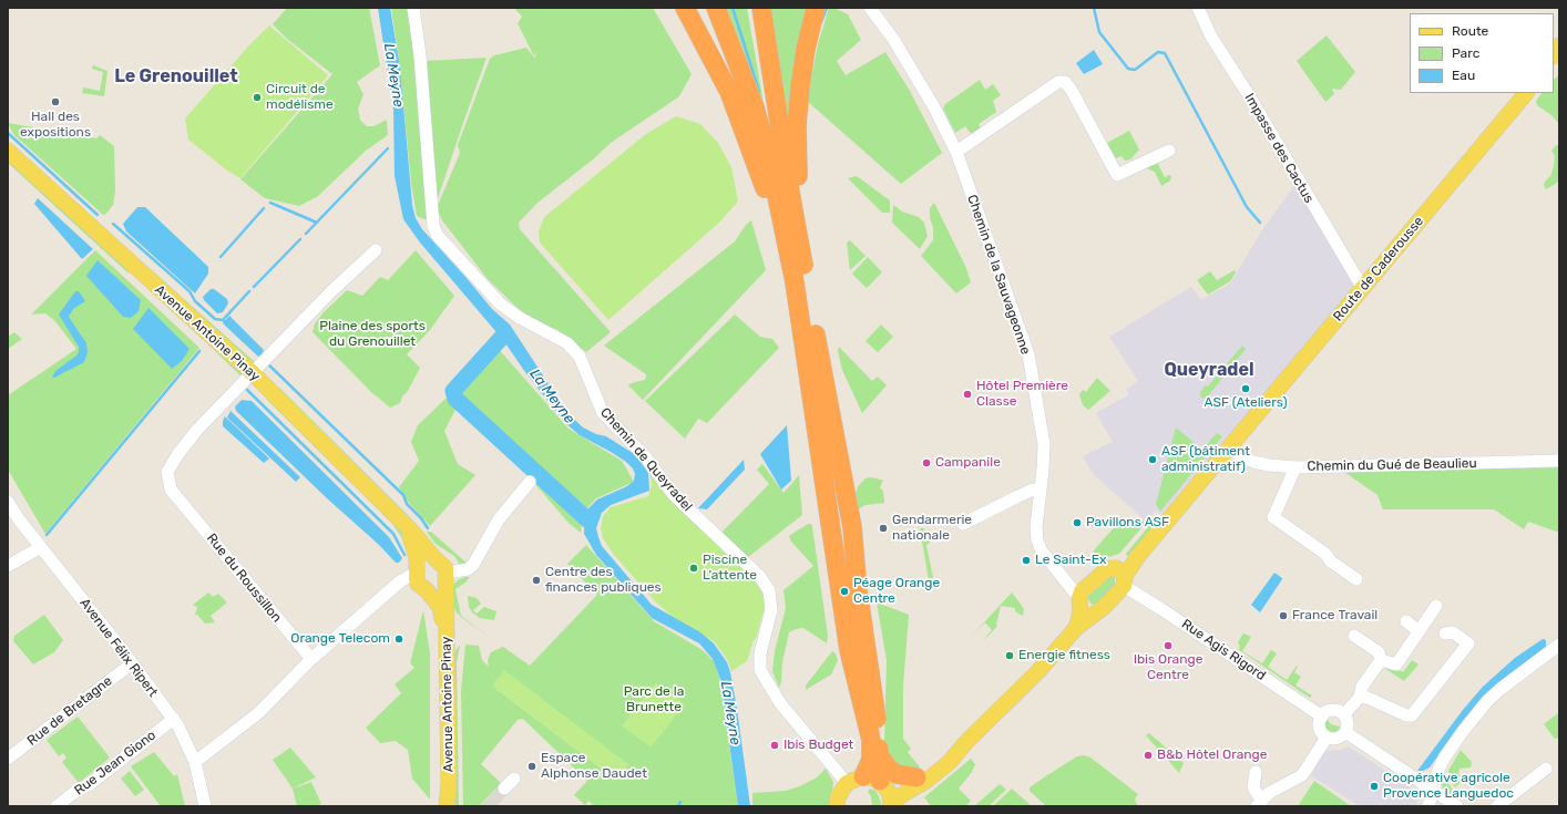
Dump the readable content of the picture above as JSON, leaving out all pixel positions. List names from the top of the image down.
{
  "streets": {
    "main road": ["Route de Caderousse", "Avenue Antoine Pinay"],
    "street": [
      "Impasse des Cactus",
      "Chemin de la Sauvageonne",
      "Chemin de Queyradel",
      "Chemin du Gué de Beaulieu",
      "Rue du Roussillon",
      "Avenue Félix Ripert",
      "Rue Agis Rigord",
      "Rue de Bretagne",
      "Rue Jean Giono"
    ]
  },
  "crossings": [
    ["Impasse des Cactus", "Route de Caderousse"],
    ["Route de Caderousse", "Chemin de la Sauvageonne"],
    ["Route de Caderousse", "Chemin du Gué de Beaulieu"],
    ["Route de Caderousse", "Rue Agis Rigord"],
    ["Avenue Antoine Pinay", "Rue du Roussillon"],
    ["Avenue Félix Ripert", "Rue de Bretagne"],
    ["Avenue Félix Ripert", "Rue Jean Giono"]
  ],
  "districts": ["Le Grenouillet", "Queyradel"],
  "water": ["La Meyne"],
  "parks": ["Plaine des sports du Grenouillet", "Parc de la Brunette"],
  "places": [
    "Circuit de modélisme",
    "Hall des expositions",
    "ASF (Ateliers)",
    "Hôtel Première Classe",
    "ASF (bâtiment administratif)",
    "Campanile",
    "Pavillons ASF",
    "Gendarmerie nationale",
    "Le Saint-Ex",
    "Piscine L'attente",
    "Centre des finances publiques",
    "Péage Orange Centre",
    "France Travail",
    "Orange Telecom",
    "Ibis Orange Centre",
    "Energie fitness",
    "Ibis Budget",
    "B&b Hôtel Orange",
    "Espace Alphonse Daudet",
    "Coopérative agricole Provence Languedoc"
  ],
  "legend": ["Route", "Parc", "Eau"]
}
